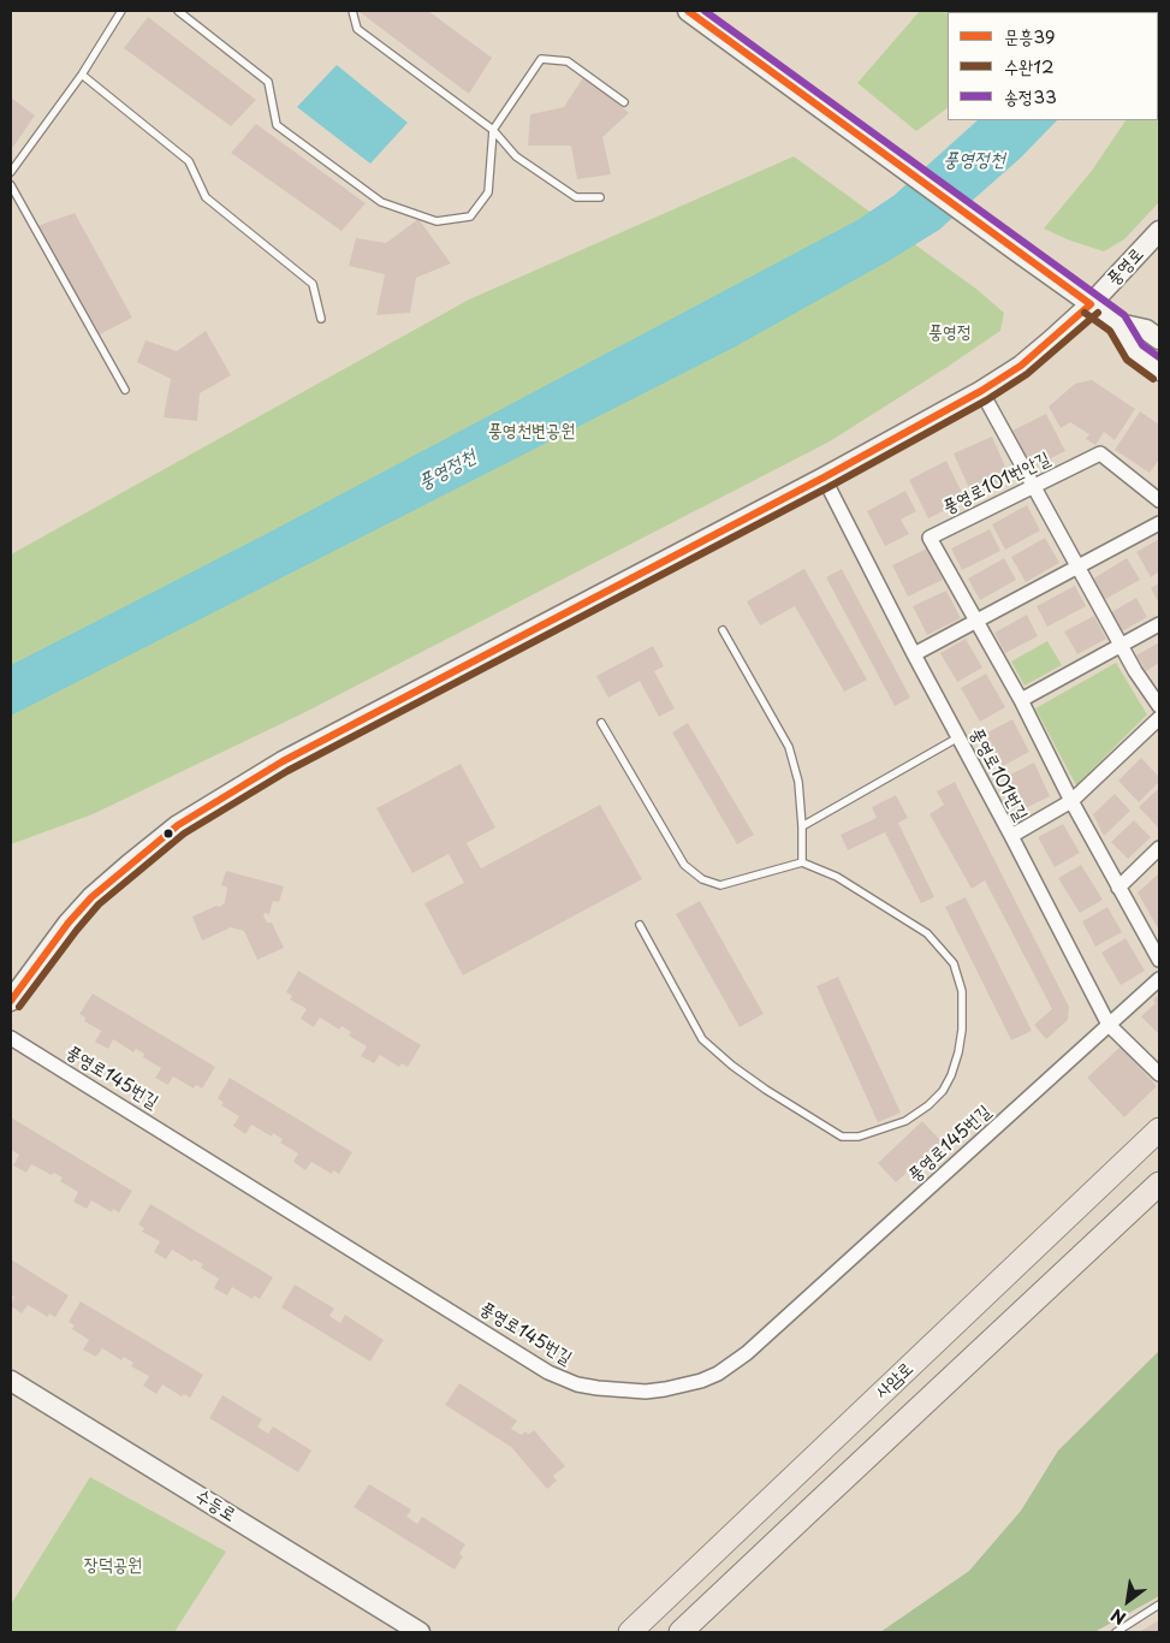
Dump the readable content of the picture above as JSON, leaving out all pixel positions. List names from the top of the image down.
{
  "streets": {
    "main road": ["풍영로", "사암로", "수등로"],
    "street": ["풍영로101번안길", "풍영로101번길", "풍영로145번길"]
  },
  "crossings": [
    ["풍영로", "풍영로101번길"],
    ["풍영로101번길", "풍영로145번길"]
  ],
  "water": ["풍영정천"],
  "parks": ["풍영정", "풍영천변공원", "장덕공원"],
  "lines": ["transit line 문흥39", "transit line 송정33", "transit line 수완12"],
  "legend": ["문흥39", "수완12", "송정33"],
  "north": "bottom left"
}
